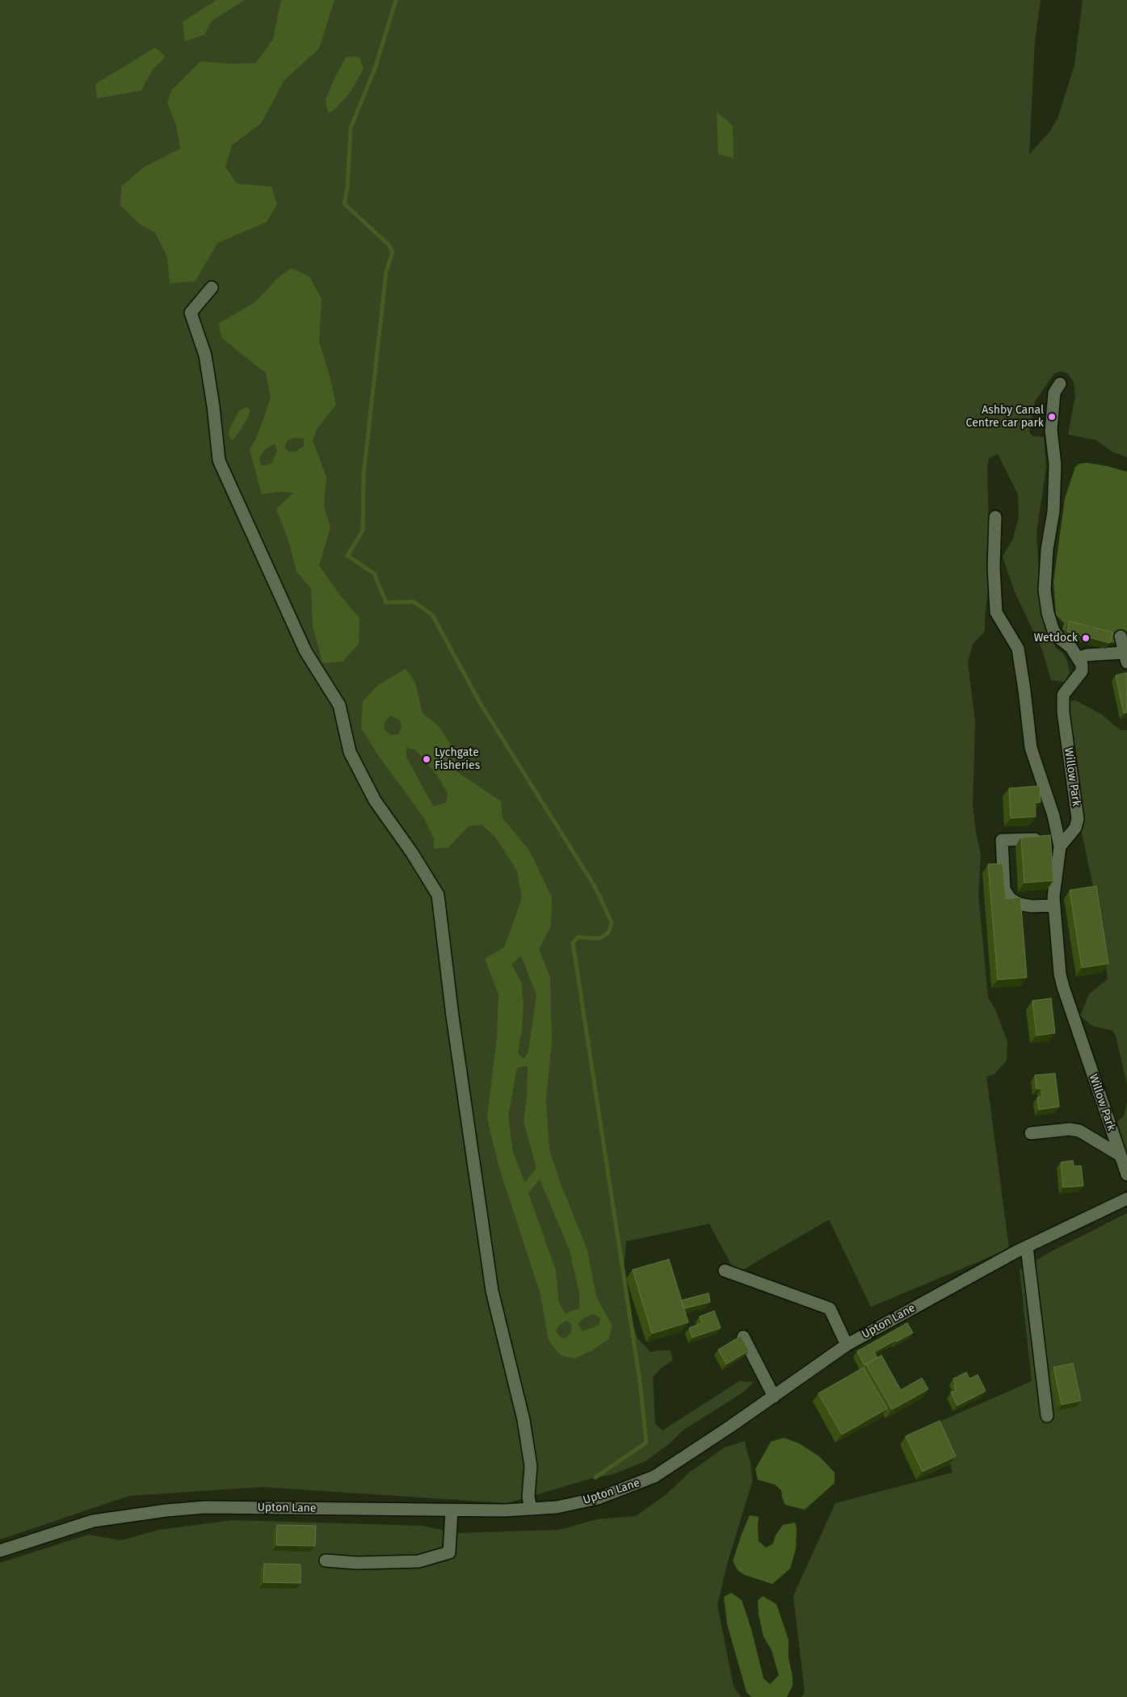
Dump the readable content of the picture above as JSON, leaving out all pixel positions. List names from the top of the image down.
{
  "streets": {
    "street": ["Willow Park", "Upton Lane"]
  },
  "places": ["Ashby Canal Centre car park", "Wetdock", "Lychgate Fisheries"]
}
